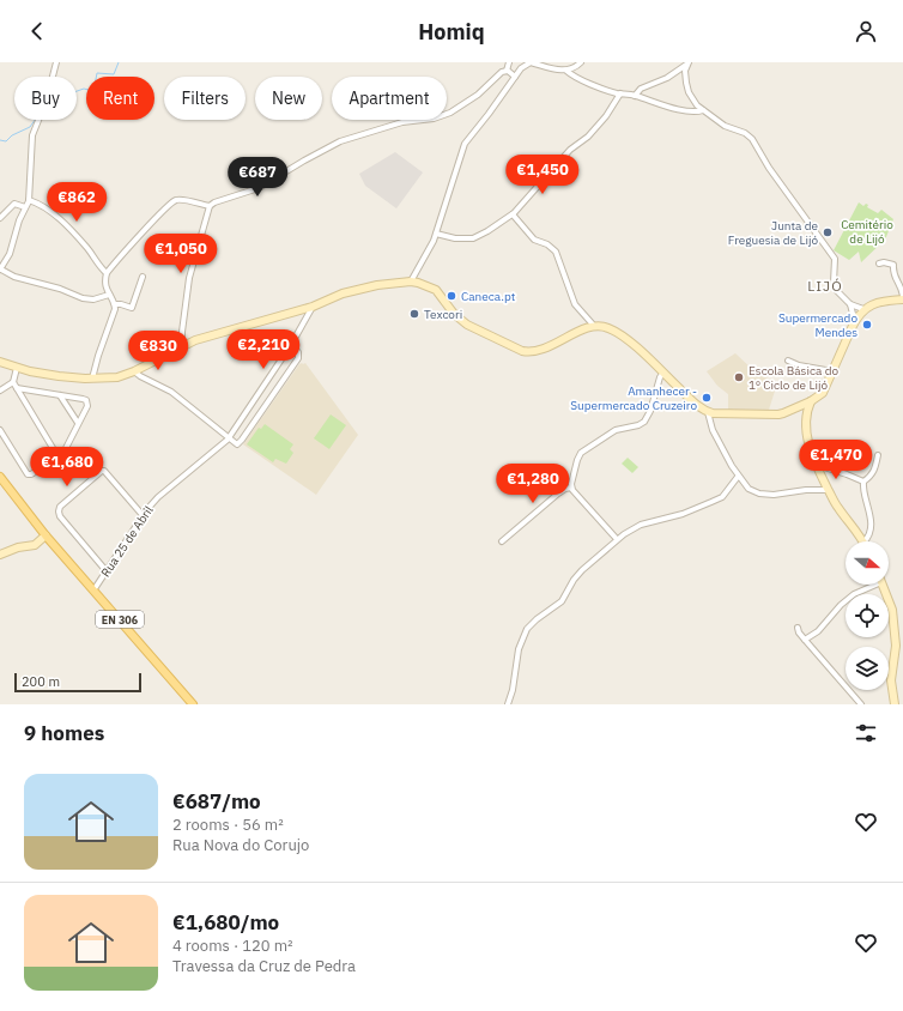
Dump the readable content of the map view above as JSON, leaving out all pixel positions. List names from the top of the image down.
{
  "streets": {
    "main road": ["EN 306"],
    "street": ["Rua 25 de Abril"]
  },
  "crossings": [
    ["Rua 25 de Abril", "EN 306"]
  ],
  "districts": ["LIJÓ"],
  "parks": ["Cemitério de Lijó"],
  "places": [
    "Junta de Freguesia de Lijó",
    "Caneca.pt",
    "Texcori",
    "Supermercado Mendes",
    "Escola Básica do 1º Ciclo de Lijó",
    "Amanhecer - Supermercado Cruzeiro"
  ],
  "scale_bar": "200 m",
  "north": "right",
  "page": {
    "header": "Homiq",
    "chip": [
      "Buy",
      "Rent",
      "Filters",
      "New",
      "Apartment"
    ],
    "price": [
      "€1,450",
      "€687",
      "€862",
      "€1,050",
      "€2,210",
      "€830",
      "€1,470",
      "€1,680",
      "€1,280"
    ],
    "scale": "200 m",
    "heading": "9 homes",
    "list": [
      {
        "name": "€687/mo",
        "note": "2 rooms · 56 m² · Rua Nova do Corujo"
      },
      {
        "name": "€1,680/mo",
        "note": "4 rooms · 120 m² · Travessa da Cruz de Pedra"
      }
    ]
  }
}
